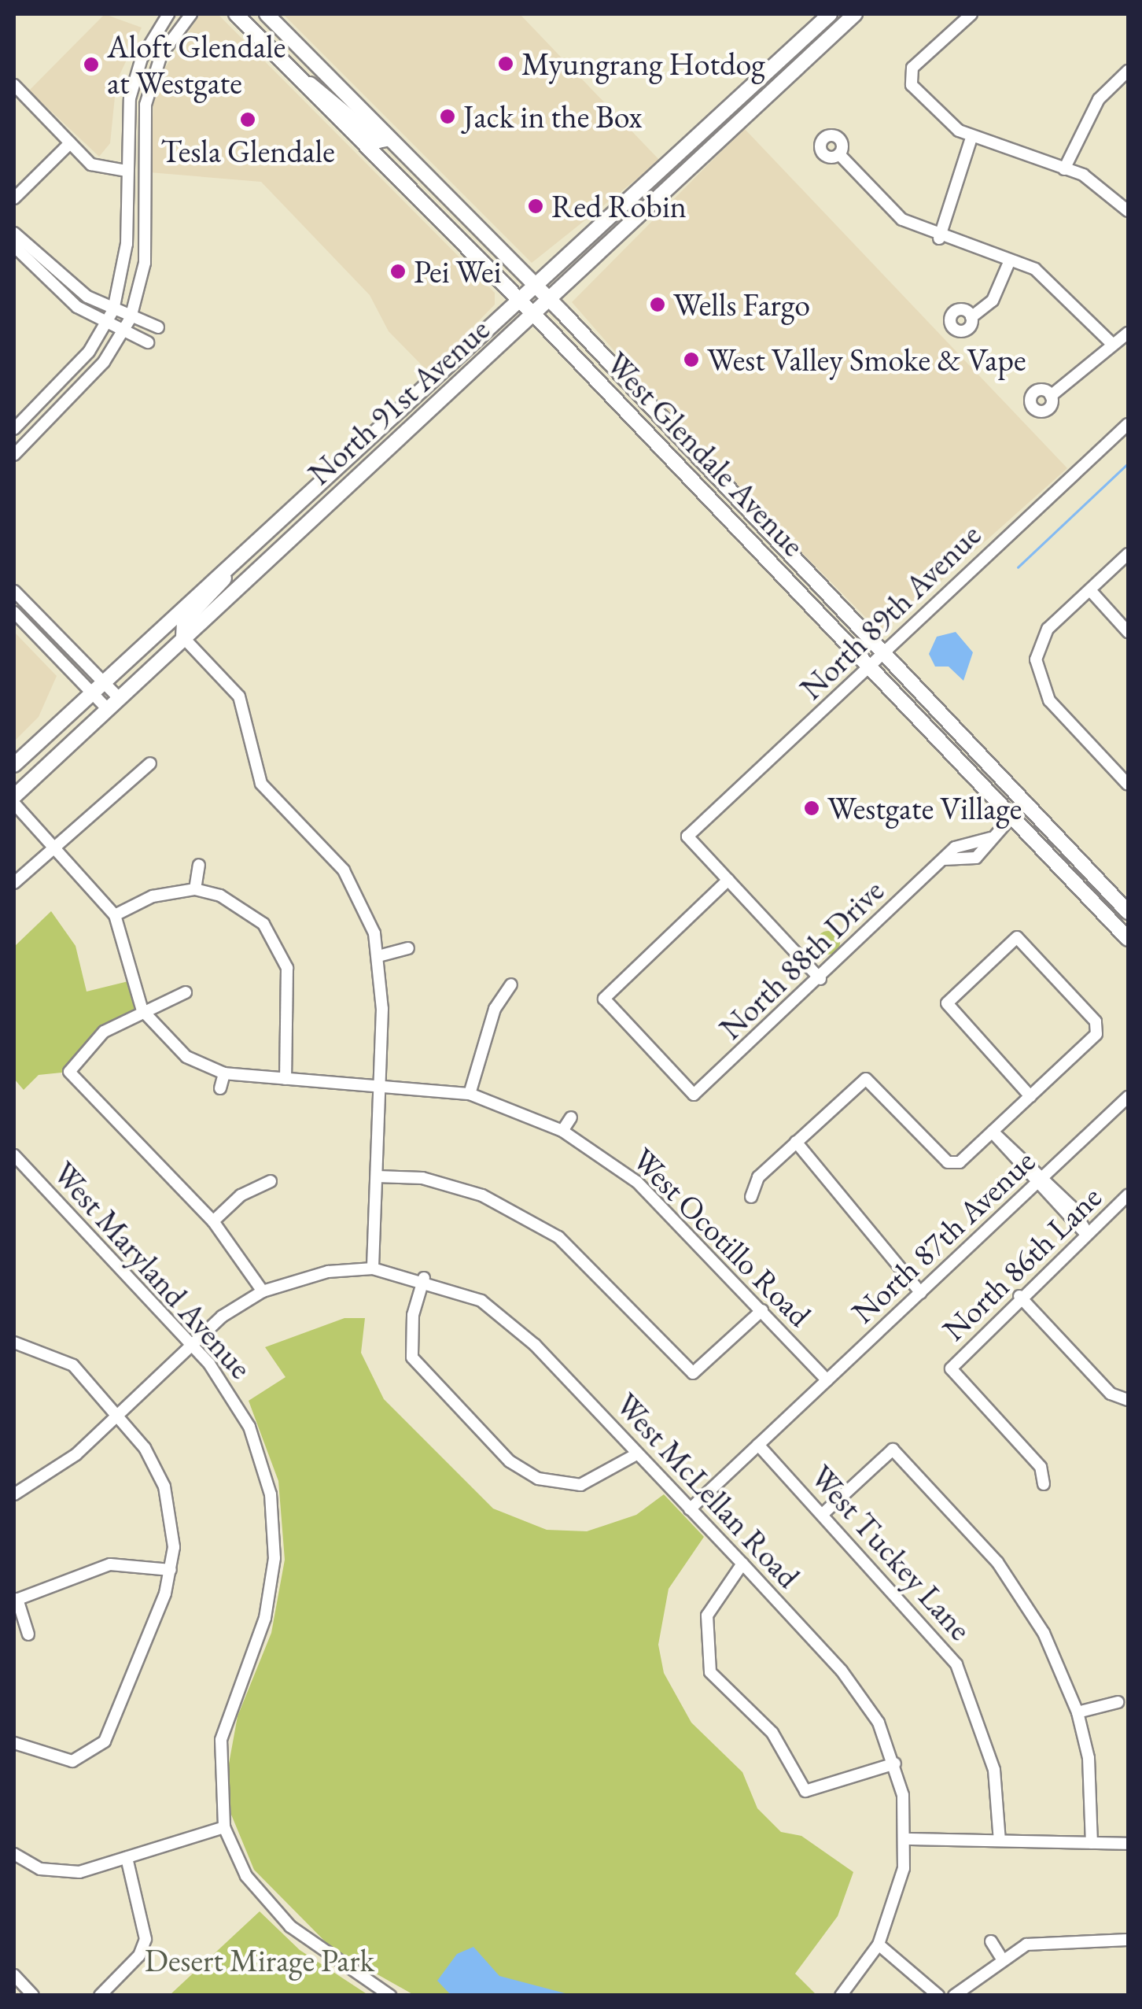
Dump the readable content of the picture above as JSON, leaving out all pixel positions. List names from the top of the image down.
{
  "streets": {
    "main road": ["North 91st Avenue", "West Glendale Avenue"],
    "street": [
      "North 89th Avenue",
      "North 88th Drive",
      "North 87th Avenue",
      "West Ocotillo Road",
      "North 86th Lane",
      "West Maryland Avenue",
      "West McLellan Road",
      "West Tuckey Lane"
    ]
  },
  "crossings": [
    ["North 91st Avenue", "West Glendale Avenue"],
    ["West Glendale Avenue", "North 89th Avenue"],
    ["North 89th Avenue", "North 88th Drive"],
    ["North 87th Avenue", "West Ocotillo Road"],
    ["North 87th Avenue", "West McLellan Road"],
    ["North 87th Avenue", "West Tuckey Lane"]
  ],
  "parks": ["Desert Mirage Park"],
  "places": [
    "Myungrang Hotdog",
    "Aloft Glendale at Westgate",
    "Jack in the Box",
    "Tesla Glendale",
    "Red Robin",
    "Pei Wei",
    "Wells Fargo",
    "West Valley Smoke & Vape",
    "Westgate Village"
  ]
}
